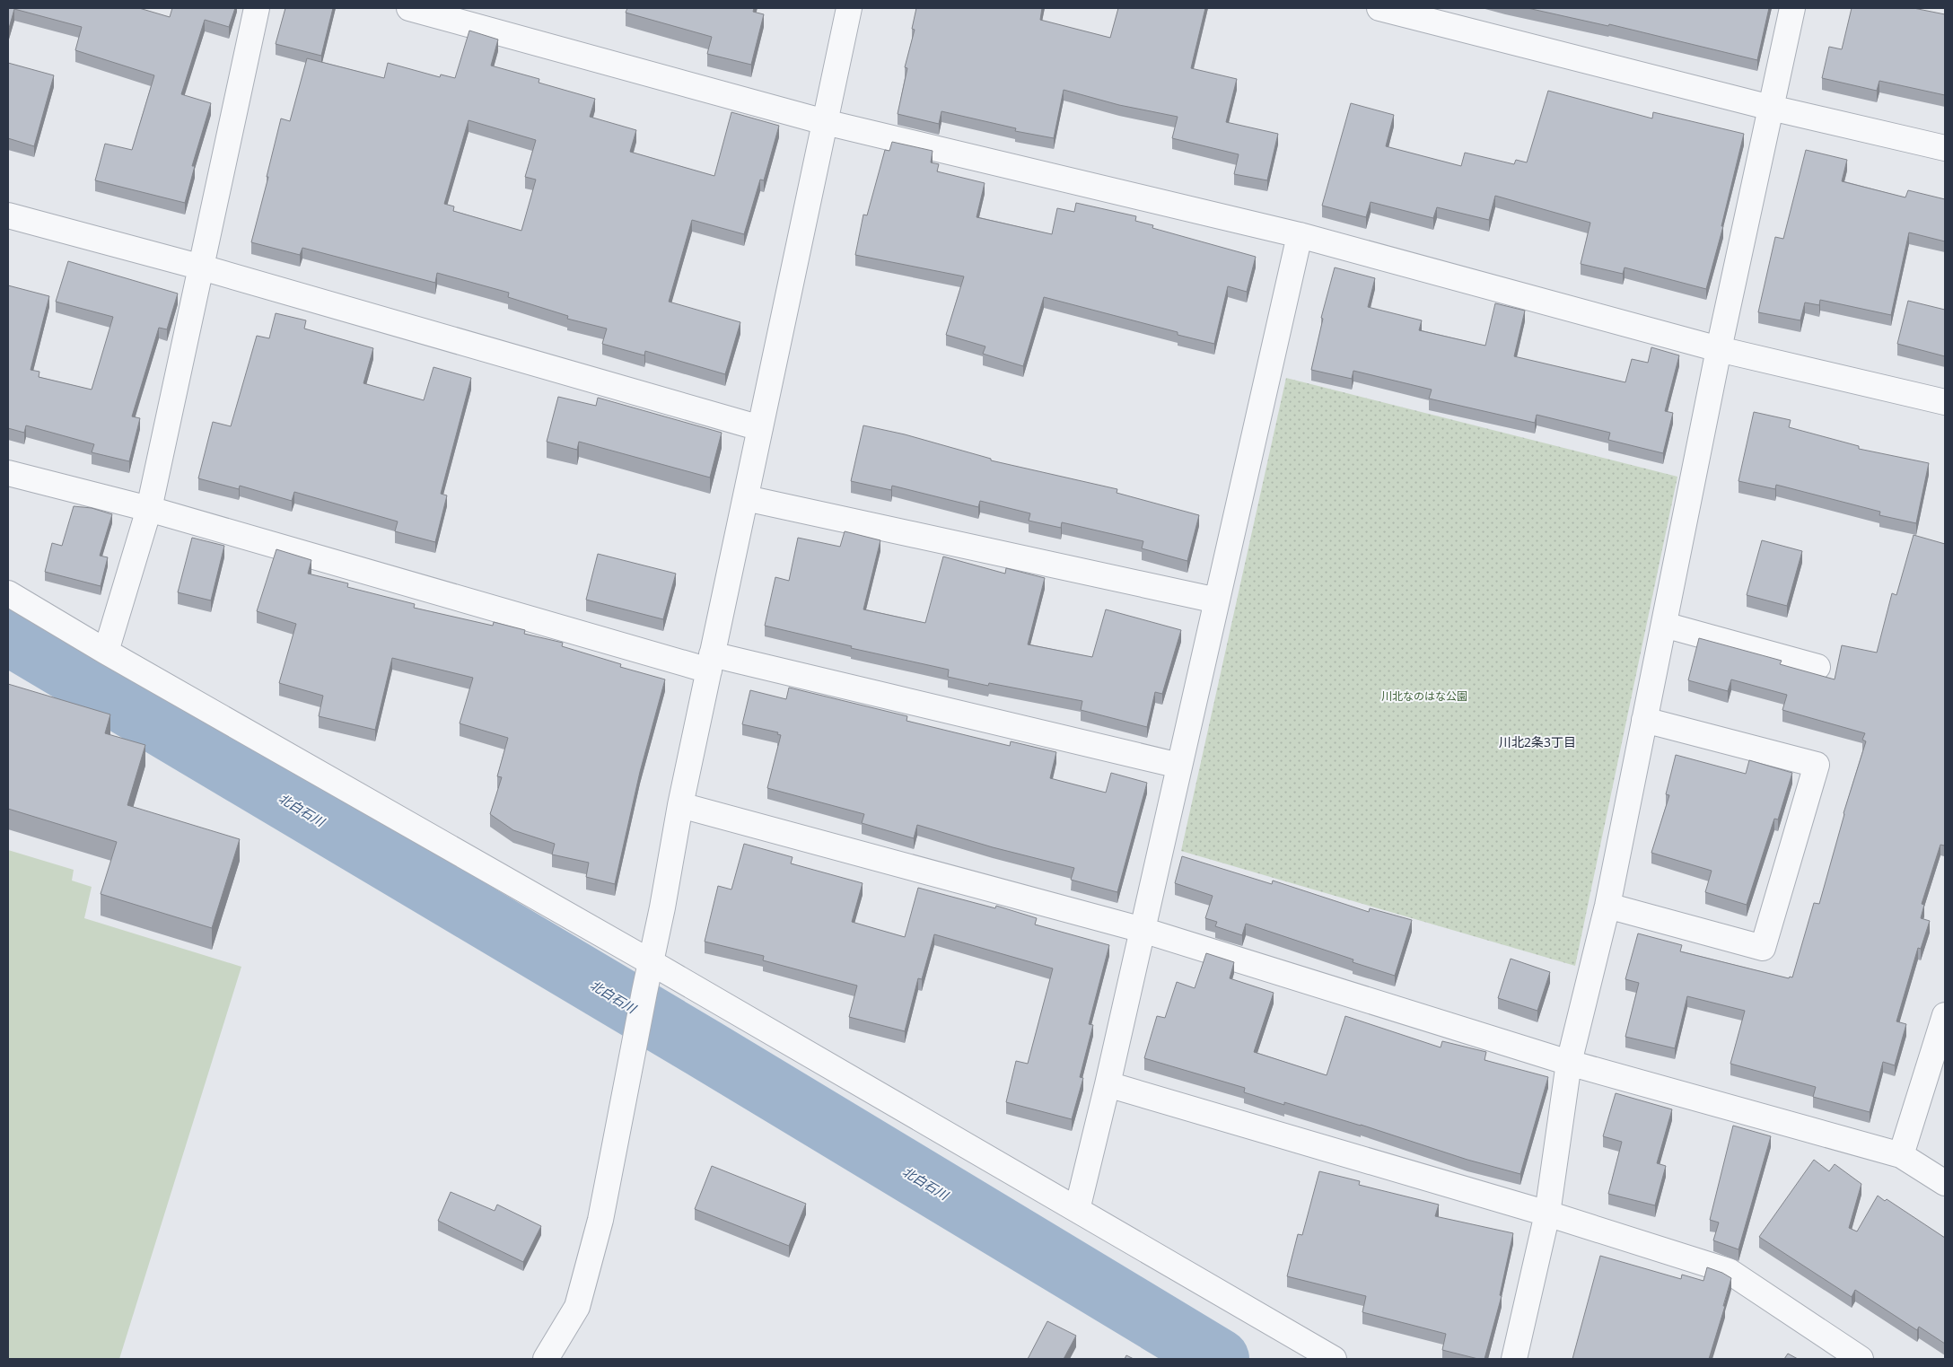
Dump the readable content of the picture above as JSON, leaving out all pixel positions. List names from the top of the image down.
{
  "districts": ["川北2条3丁目"],
  "water": ["北白石川"],
  "parks": ["川北なのはな公園"]
}
